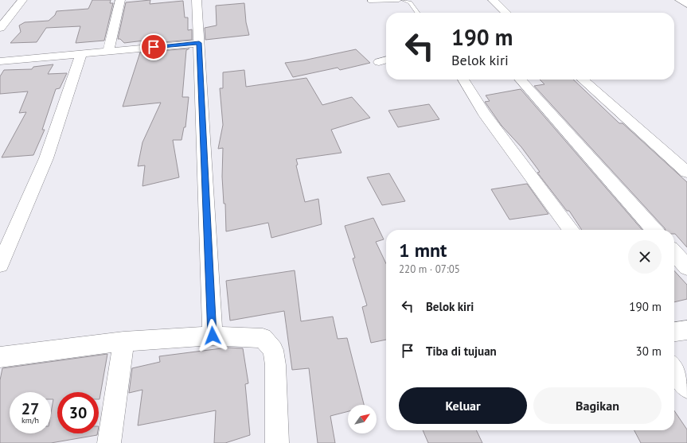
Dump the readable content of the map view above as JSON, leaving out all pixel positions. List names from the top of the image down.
{
  "north": "top right",
  "page": {
    "turn": ["190 m", "Belok kiri"],
    "heading": ["1 mnt", "220 m · 07:05"],
    "list": [
      {
        "name": "Belok kiri",
        "value": "190 m"
      },
      {
        "name": "Tiba di tujuan",
        "value": "30 m"
      }
    ],
    "buttons": ["Keluar", "Bagikan"],
    "speed": "27 km/h",
    "limit": "30"
  }
}
